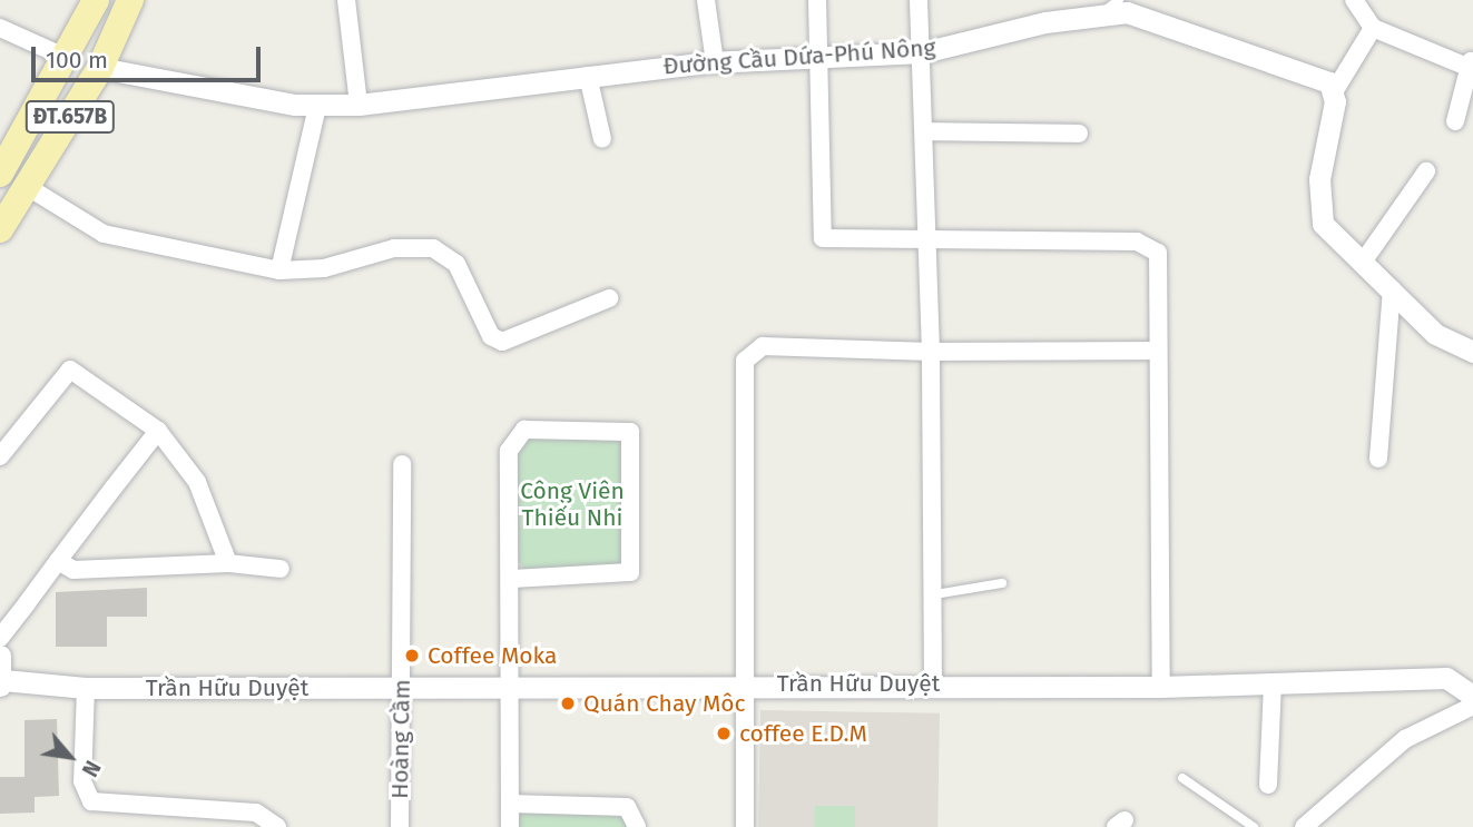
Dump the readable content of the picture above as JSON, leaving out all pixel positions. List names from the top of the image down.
{
  "streets": {
    "main road": ["ĐT.657B"],
    "street": ["Đường Cầu Dứa-Phú Nông", "Trần Hữu Duyệt", "Hoàng Cầm"]
  },
  "crossings": [
    ["Đường Cầu Dứa-Phú Nông", "ĐT.657B"],
    ["Trần Hữu Duyệt", "Hoàng Cầm"]
  ],
  "parks": ["Công Viên Thiếu Nhi"],
  "places": ["Coffee Moka", "Quán Chay Môc", "coffee E.D.M"],
  "scale_bar": "100 m",
  "north": "bottom right"
}
